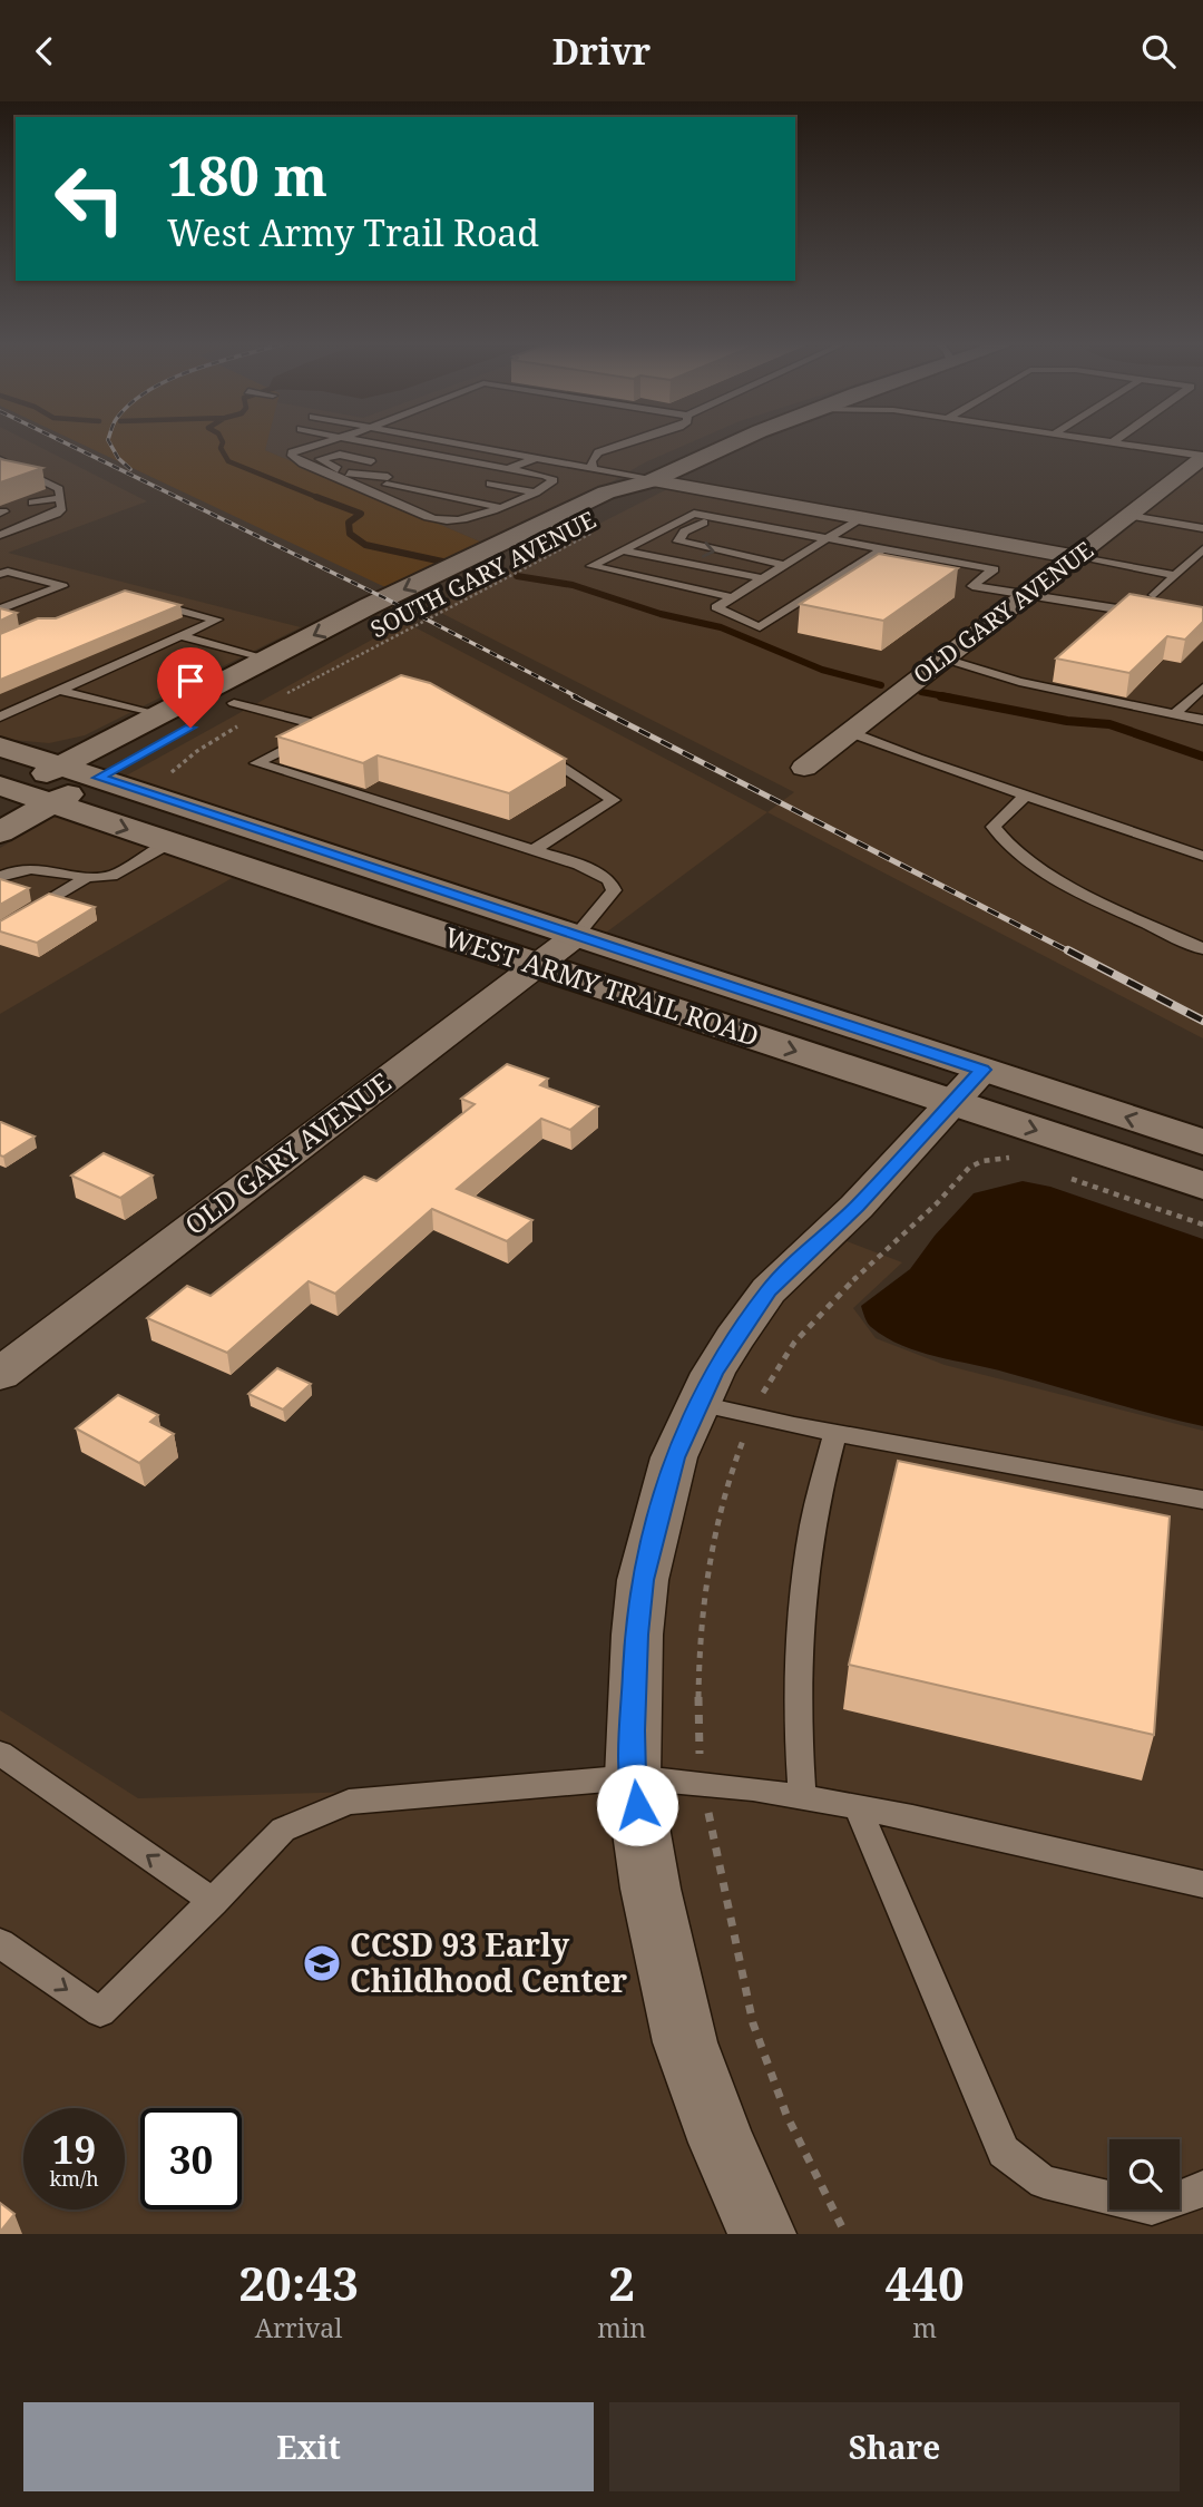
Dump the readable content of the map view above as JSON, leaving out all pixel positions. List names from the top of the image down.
{
  "streets": {
    "street": ["SOUTH GARY AVENUE", "OLD GARY AVENUE", "WEST ARMY TRAIL ROAD"]
  },
  "crossings": [
    ["SOUTH GARY AVENUE", "WEST ARMY TRAIL ROAD"],
    ["OLD GARY AVENUE", "WEST ARMY TRAIL ROAD"]
  ],
  "places": {
    "school or university": ["CCSD 93 Early Childhood Center"]
  },
  "page": {
    "header": "Drivr",
    "turn": ["180 m", "West Army Trail Road"],
    "speed": "19 km/h",
    "limit": "30",
    "eta": [
      "20:43",
      "Arrival",
      "2",
      "min",
      "440",
      "m"
    ],
    "buttons": ["Exit", "Share"]
  }
}
